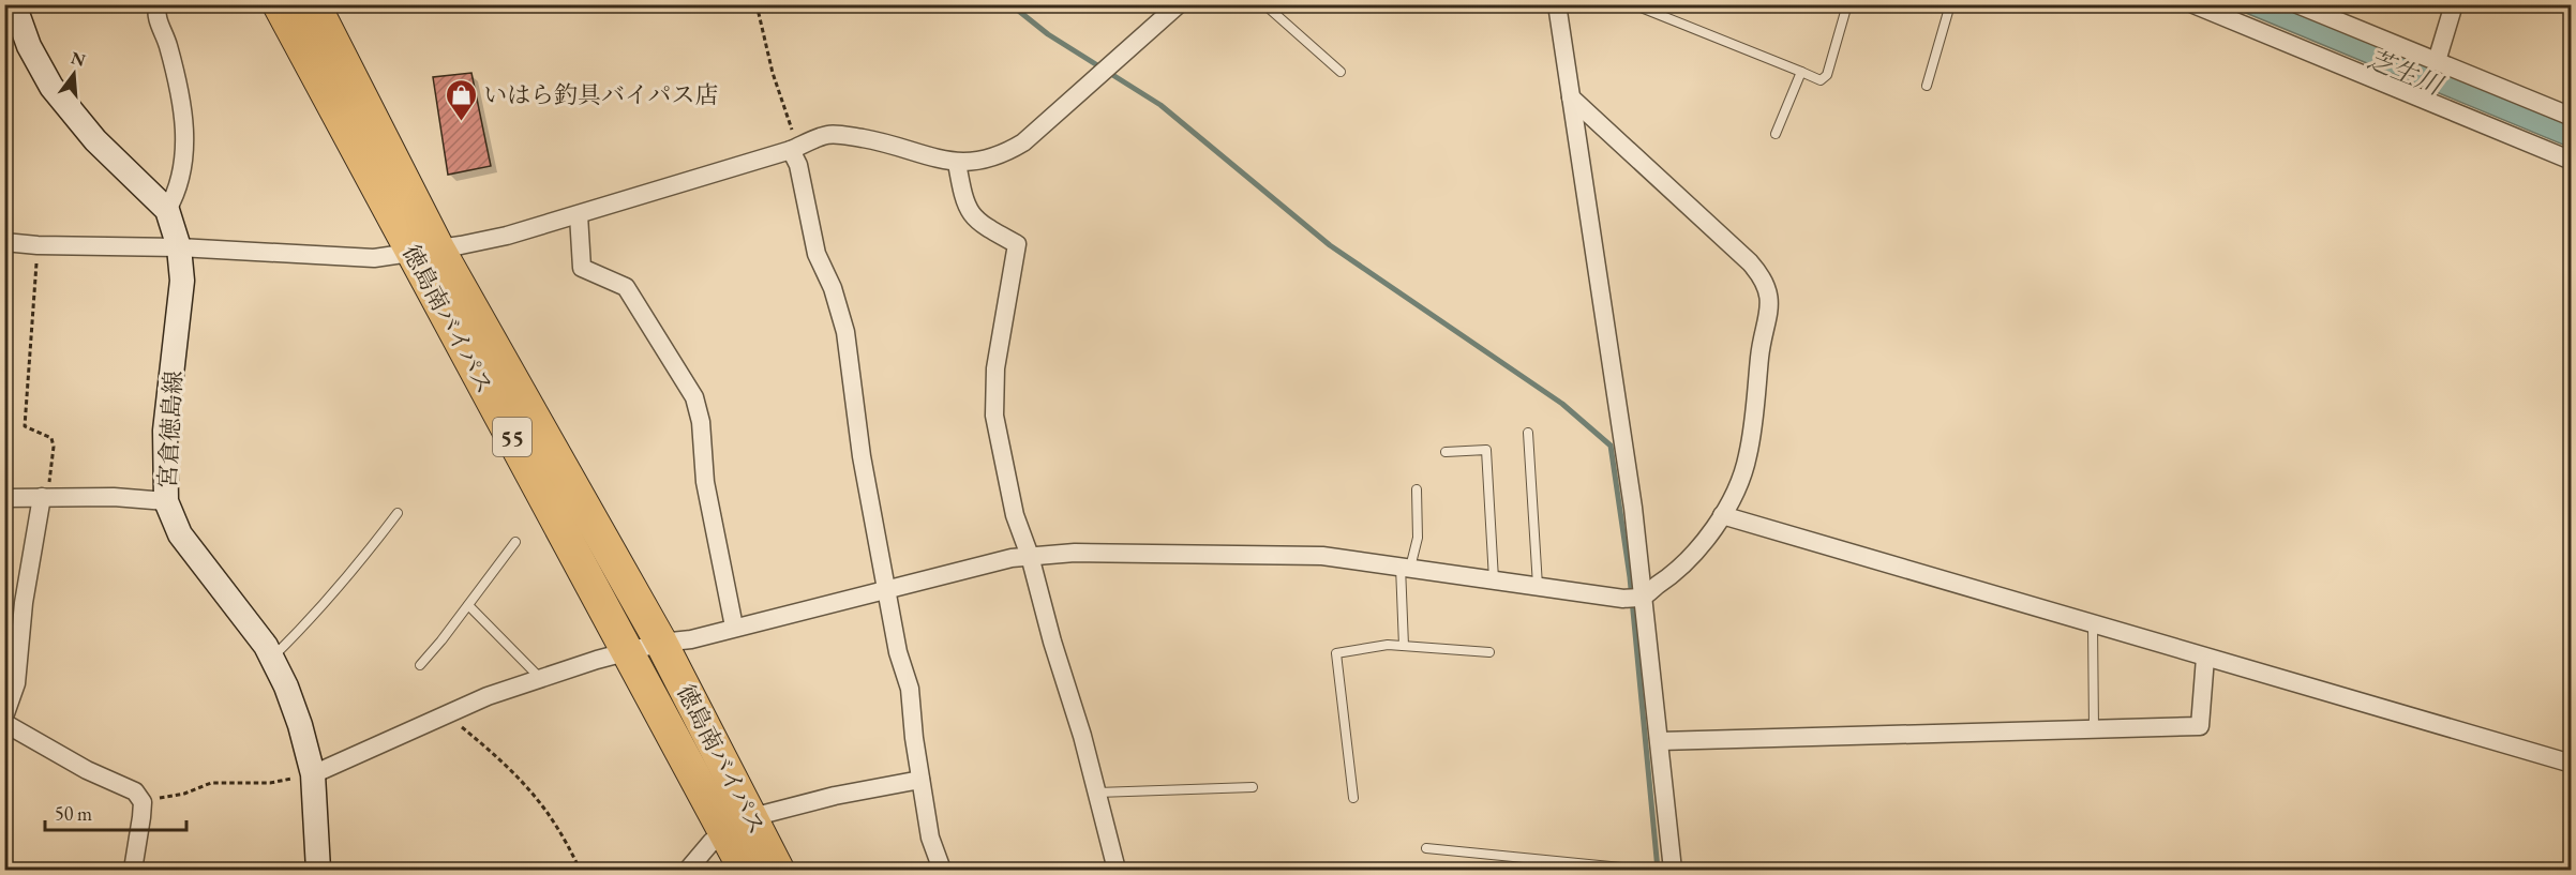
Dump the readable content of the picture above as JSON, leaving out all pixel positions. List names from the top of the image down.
{
  "streets": {
    "highway": ["徳島南バイパス", "55"],
    "main road": ["宮倉徳島線"]
  },
  "water": ["芝生川"],
  "places": {
    "shop": ["いはら釣具バイパス店"]
  },
  "scale_bar": "50 m",
  "north": "top"
}
